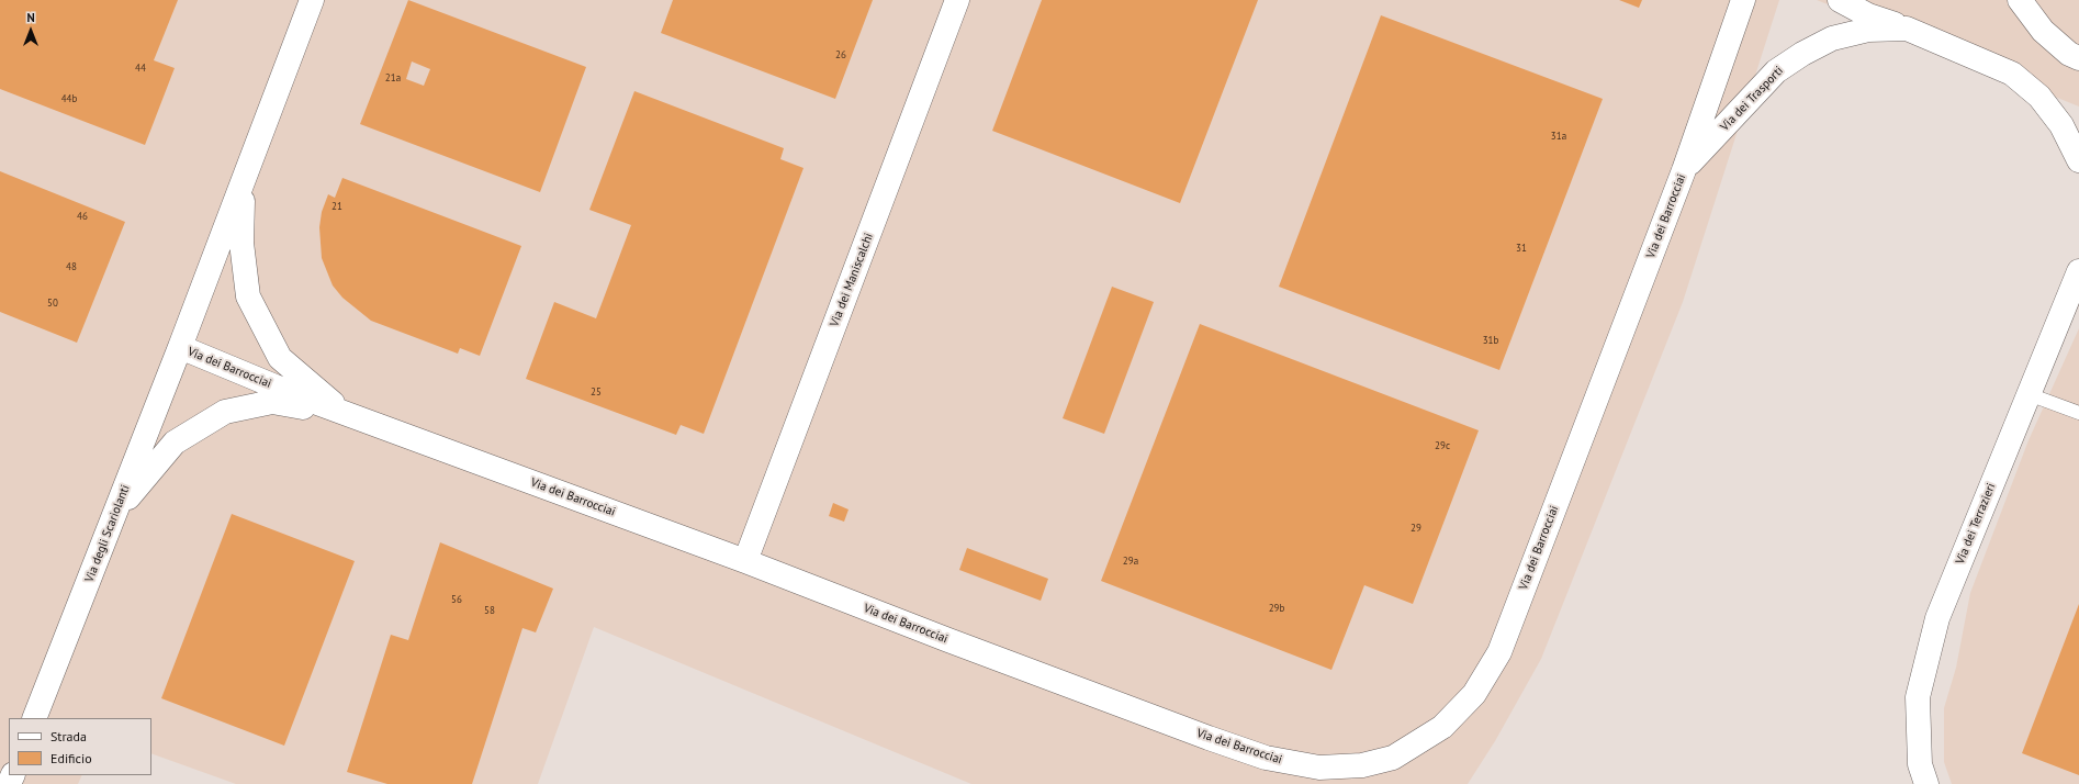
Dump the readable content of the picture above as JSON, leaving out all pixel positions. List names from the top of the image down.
{
  "streets": {
    "street": [
      "Via dei Trasporti",
      "Via dei Barrocciai",
      "Via dei Maniscalchi",
      "Via dei Terrazieri",
      "Via degli Scariolanti"
    ]
  },
  "crossings": [
    ["Via dei Trasporti", "Via dei Barrocciai"],
    ["Via dei Barrocciai", "Via dei Maniscalchi"],
    ["Via dei Barrocciai", "Via degli Scariolanti"]
  ],
  "house_numbers": [
    "26",
    "44",
    "21a",
    "44b",
    "31a",
    "21",
    "46",
    "31",
    "48",
    "50",
    "31b",
    "25",
    "29c",
    "29",
    "29a",
    "56",
    "29b",
    "58"
  ],
  "legend": ["Strada", "Edificio"],
  "north": "top"
}
